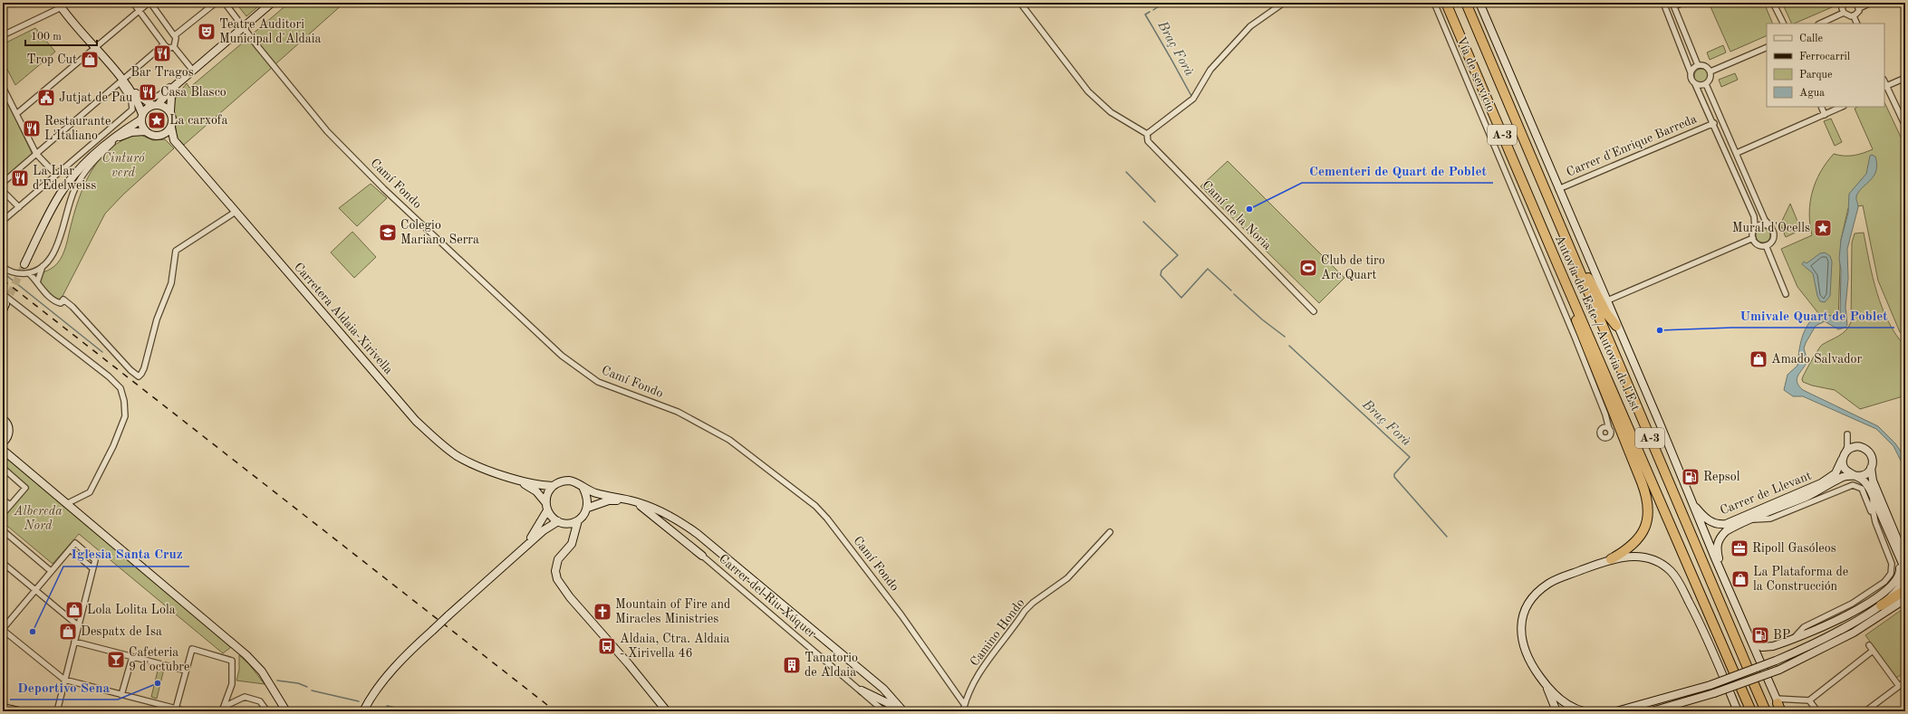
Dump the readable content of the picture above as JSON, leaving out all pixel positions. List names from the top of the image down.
{
  "streets": {
    "highway": ["A-3", "Autovía del Este / Autovia de l'Est"],
    "street": [
      "Vía de servicio",
      "Carrer d'Enrique Barreda",
      "Camí Fondo",
      "Camí de la Noria",
      "Carretera Aldaia-Xirivella",
      "Carrer de Llevant",
      "Carrer del Riu Xúquer",
      "Camino Hondo"
    ]
  },
  "crossings": [
    ["Camí Fondo", "Camino Hondo"]
  ],
  "water": ["Braç Forà"],
  "parks": ["Cinturó verd", "Albereda Nord"],
  "places": {
    "theatre": ["Teatre Auditori Municipal d'Aldaia"],
    "restaurant": [
      "Bar Tragos",
      "Casa Blasco",
      "Restaurante L'Italiano",
      "La Llar d'Edelweiss"
    ],
    "shop": [
      "Trop Cut",
      "Amado Salvador",
      "La Plataforma de la Construcción",
      "Lola Lolita Lola",
      "Despatx de Isa"
    ],
    "public building": ["Jutjat de Pau"],
    "place": ["La carxofa", "Mural d'Ocells"],
    "other": [
      "Cementeri de Quart de Poblet",
      "Umivale Quart de Poblet",
      "Iglesia Santa Cruz",
      "Deportivo Sena"
    ],
    "school or university": ["Colegio Mariano Serra"],
    "sports": ["Club de tiro Arc Quart"],
    "fuel station": ["Repsol", "BP"],
    "office": ["Ripoll Gasóleos"],
    "church": ["Mountain of Fire and Miracles Ministries"],
    "bus stop": ["Aldaia, Ctra. Aldaia - Xirivella 46"],
    "bar": ["Cafeteria 9 d'octubre"],
    "building": ["Tanatorio de Aldaia"]
  },
  "legend": [
    "Calle",
    "Ferrocarril",
    "Parque",
    "Agua"
  ],
  "scale_bar": "100 m"
}
